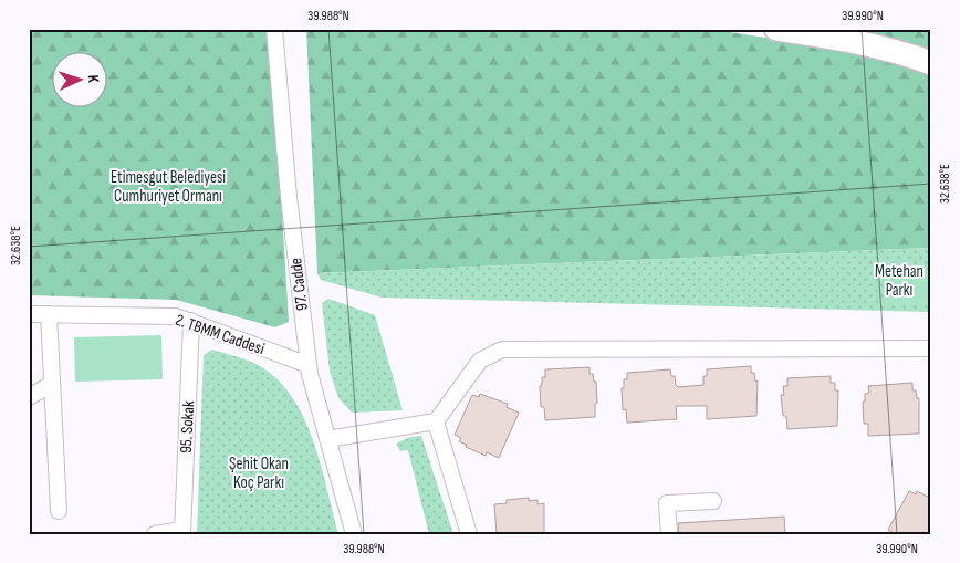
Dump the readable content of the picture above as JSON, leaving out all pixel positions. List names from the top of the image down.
{
  "streets": {
    "street": ["97. Cadde", "2. TBMM Caddesi", "95. Sokak"]
  },
  "crossings": [
    ["97. Cadde", "2. TBMM Caddesi"],
    ["2. TBMM Caddesi", "95. Sokak"]
  ],
  "parks": ["Etimesgut Belediyesi Cumhuriyet Ormanı", "Metehan Parkı", "Şehit Okan Koç Parkı"],
  "north": "right",
  "coordinates": ["39.988°N", "39.990°N", "32.638°E"]
}
